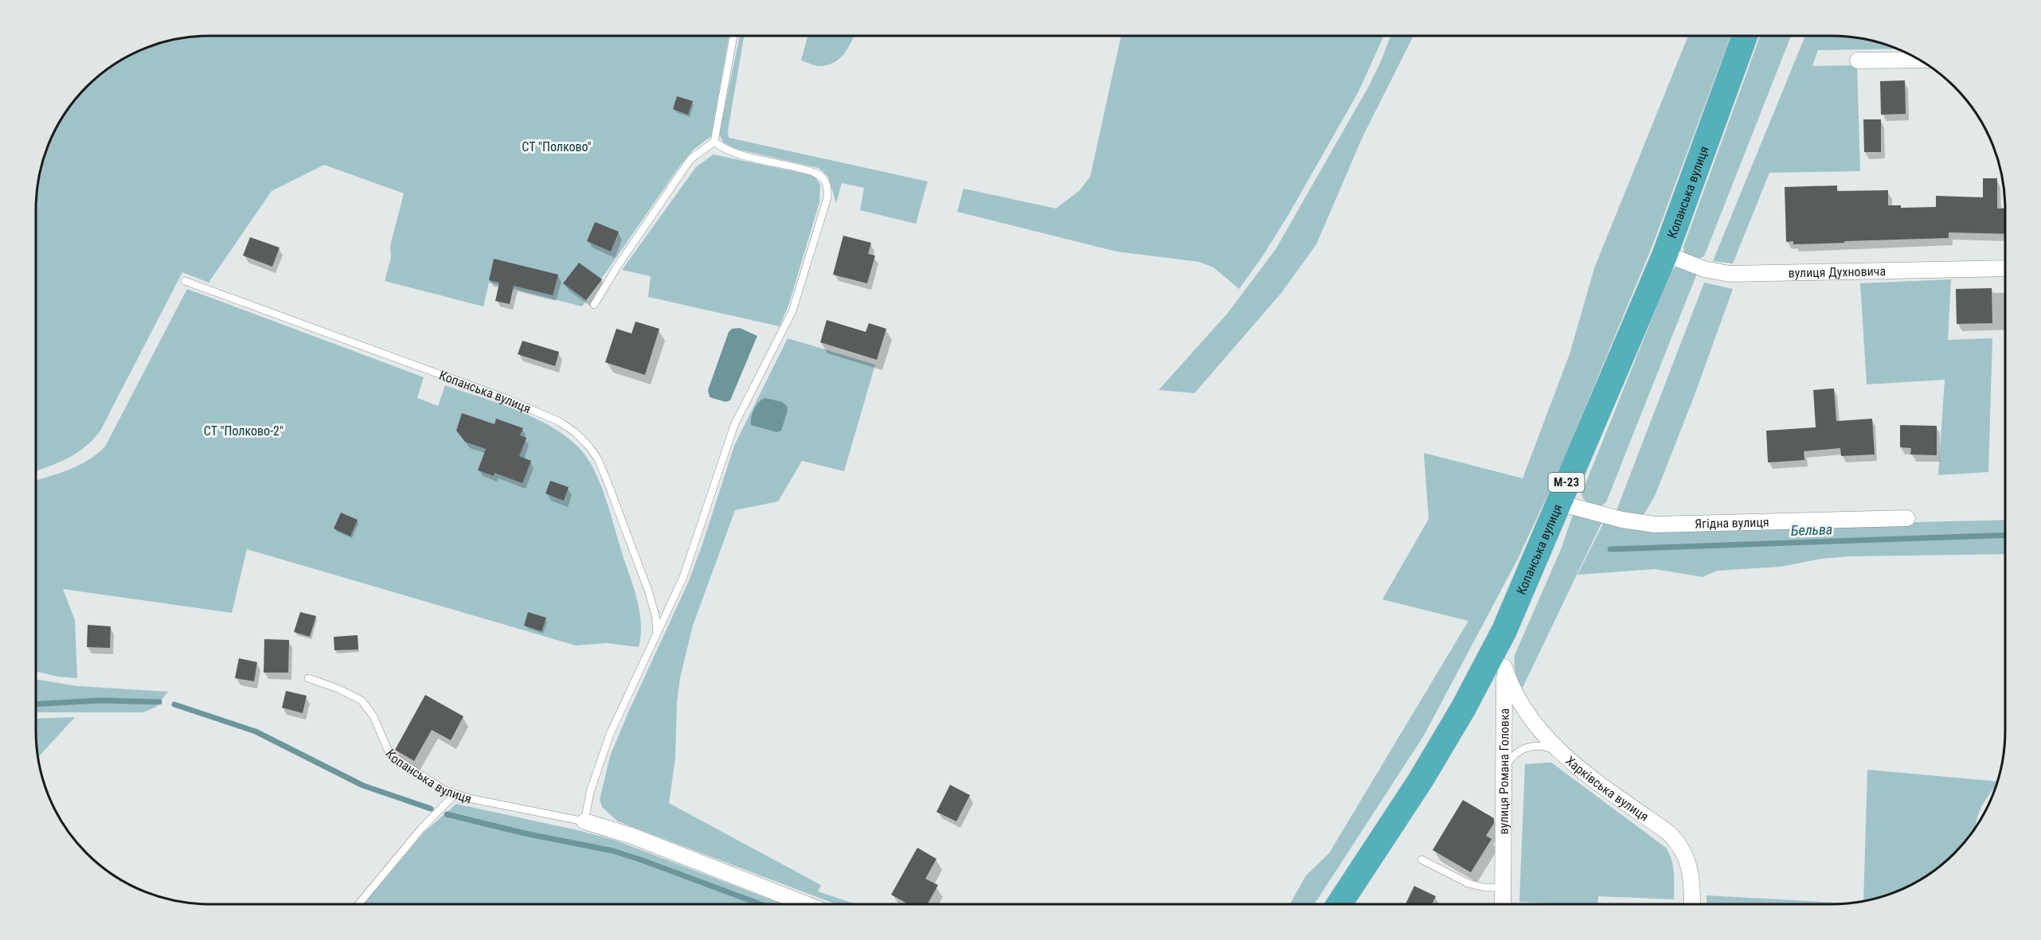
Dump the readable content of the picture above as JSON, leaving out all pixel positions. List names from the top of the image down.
{
  "streets": {
    "highway": ["Копанська вулиця", "М-23"],
    "street": [
      "вулиця Духновича",
      "Ягідна вулиця",
      "вулиця Романа Головка",
      "Харківська вулиця"
    ]
  },
  "crossings": [
    ["Копанська вулиця", "вулиця Духновича"],
    ["Копанська вулиця", "Ягідна вулиця"],
    ["Копанська вулиця", "вулиця Романа Головка"],
    ["вулиця Романа Головка", "Харківська вулиця"]
  ],
  "water": ["Бельва"],
  "parks": ["СТ \"Полково\"", "СТ \"Полково-2\""]
}
